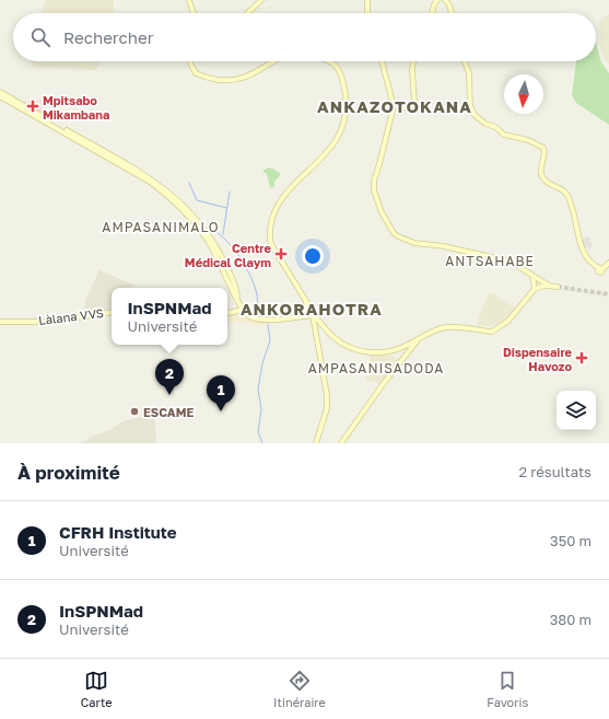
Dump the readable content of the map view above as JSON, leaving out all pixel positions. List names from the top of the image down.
{
  "streets": {
    "street": ["Làlana VVS"]
  },
  "districts": [
    "ANKAZOTOKANA",
    "AMPASANIMALO",
    "ANTSAHABE",
    "ANKORAHOTRA",
    "AMPASANISADODA"
  ],
  "places": {
    "health": ["Mpitsabo Mikambana", "Centre Médical Claym", "Dispensaire Havozo"],
    "other": ["ESCAME"]
  },
  "north": "bottom",
  "page": {
    "search": "Rechercher",
    "popup": ["InSPNMad", "Université"],
    "pins": ["2", "1"],
    "heading": ["À proximité", "2 résultats"],
    "list": [
      {
        "mark": "1",
        "name": "CFRH Institute",
        "note": "Université",
        "value": "350 m"
      },
      {
        "mark": "2",
        "name": "InSPNMad",
        "note": "Université",
        "value": "380 m"
      }
    ],
    "nav": ["Carte", "Itinéraire", "Favoris"]
  }
}
